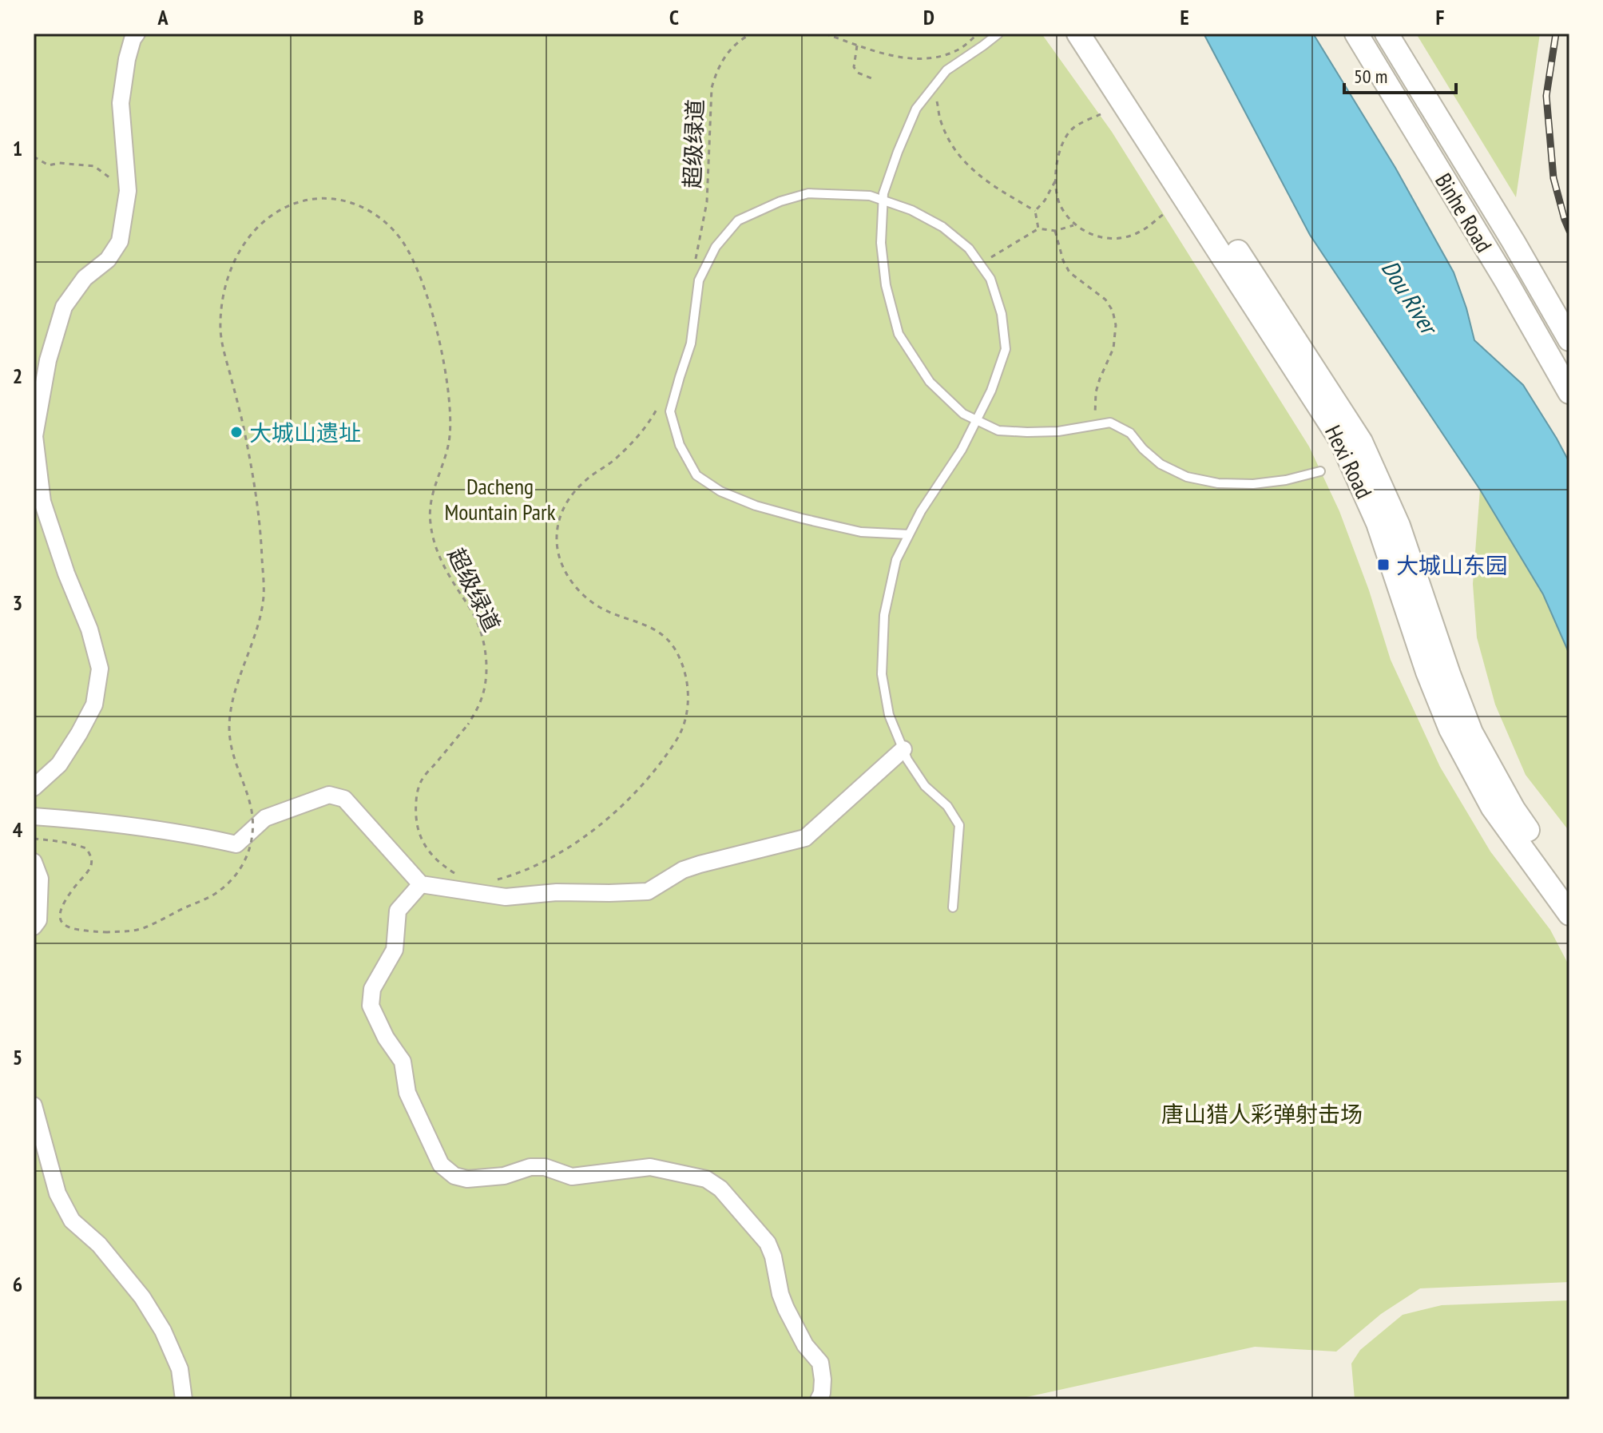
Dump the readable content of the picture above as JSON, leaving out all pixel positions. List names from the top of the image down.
{
  "streets": {
    "street": ["Binhe Road", "Hexi Road"],
    "path": ["超级绿道"]
  },
  "water": ["Dou River"],
  "parks": ["Dacheng Mountain Park", "唐山猎人彩弹射击场"],
  "places": {
    "other": ["大城山遗址"],
    "transit": ["大城山东园"]
  },
  "scale_bar": "50 m",
  "grid": {
    "columns": [
      "A",
      "B",
      "C",
      "D",
      "E",
      "F"
    ],
    "rows": [
      "1",
      "2",
      "3",
      "4",
      "5",
      "6"
    ]
  }
}
